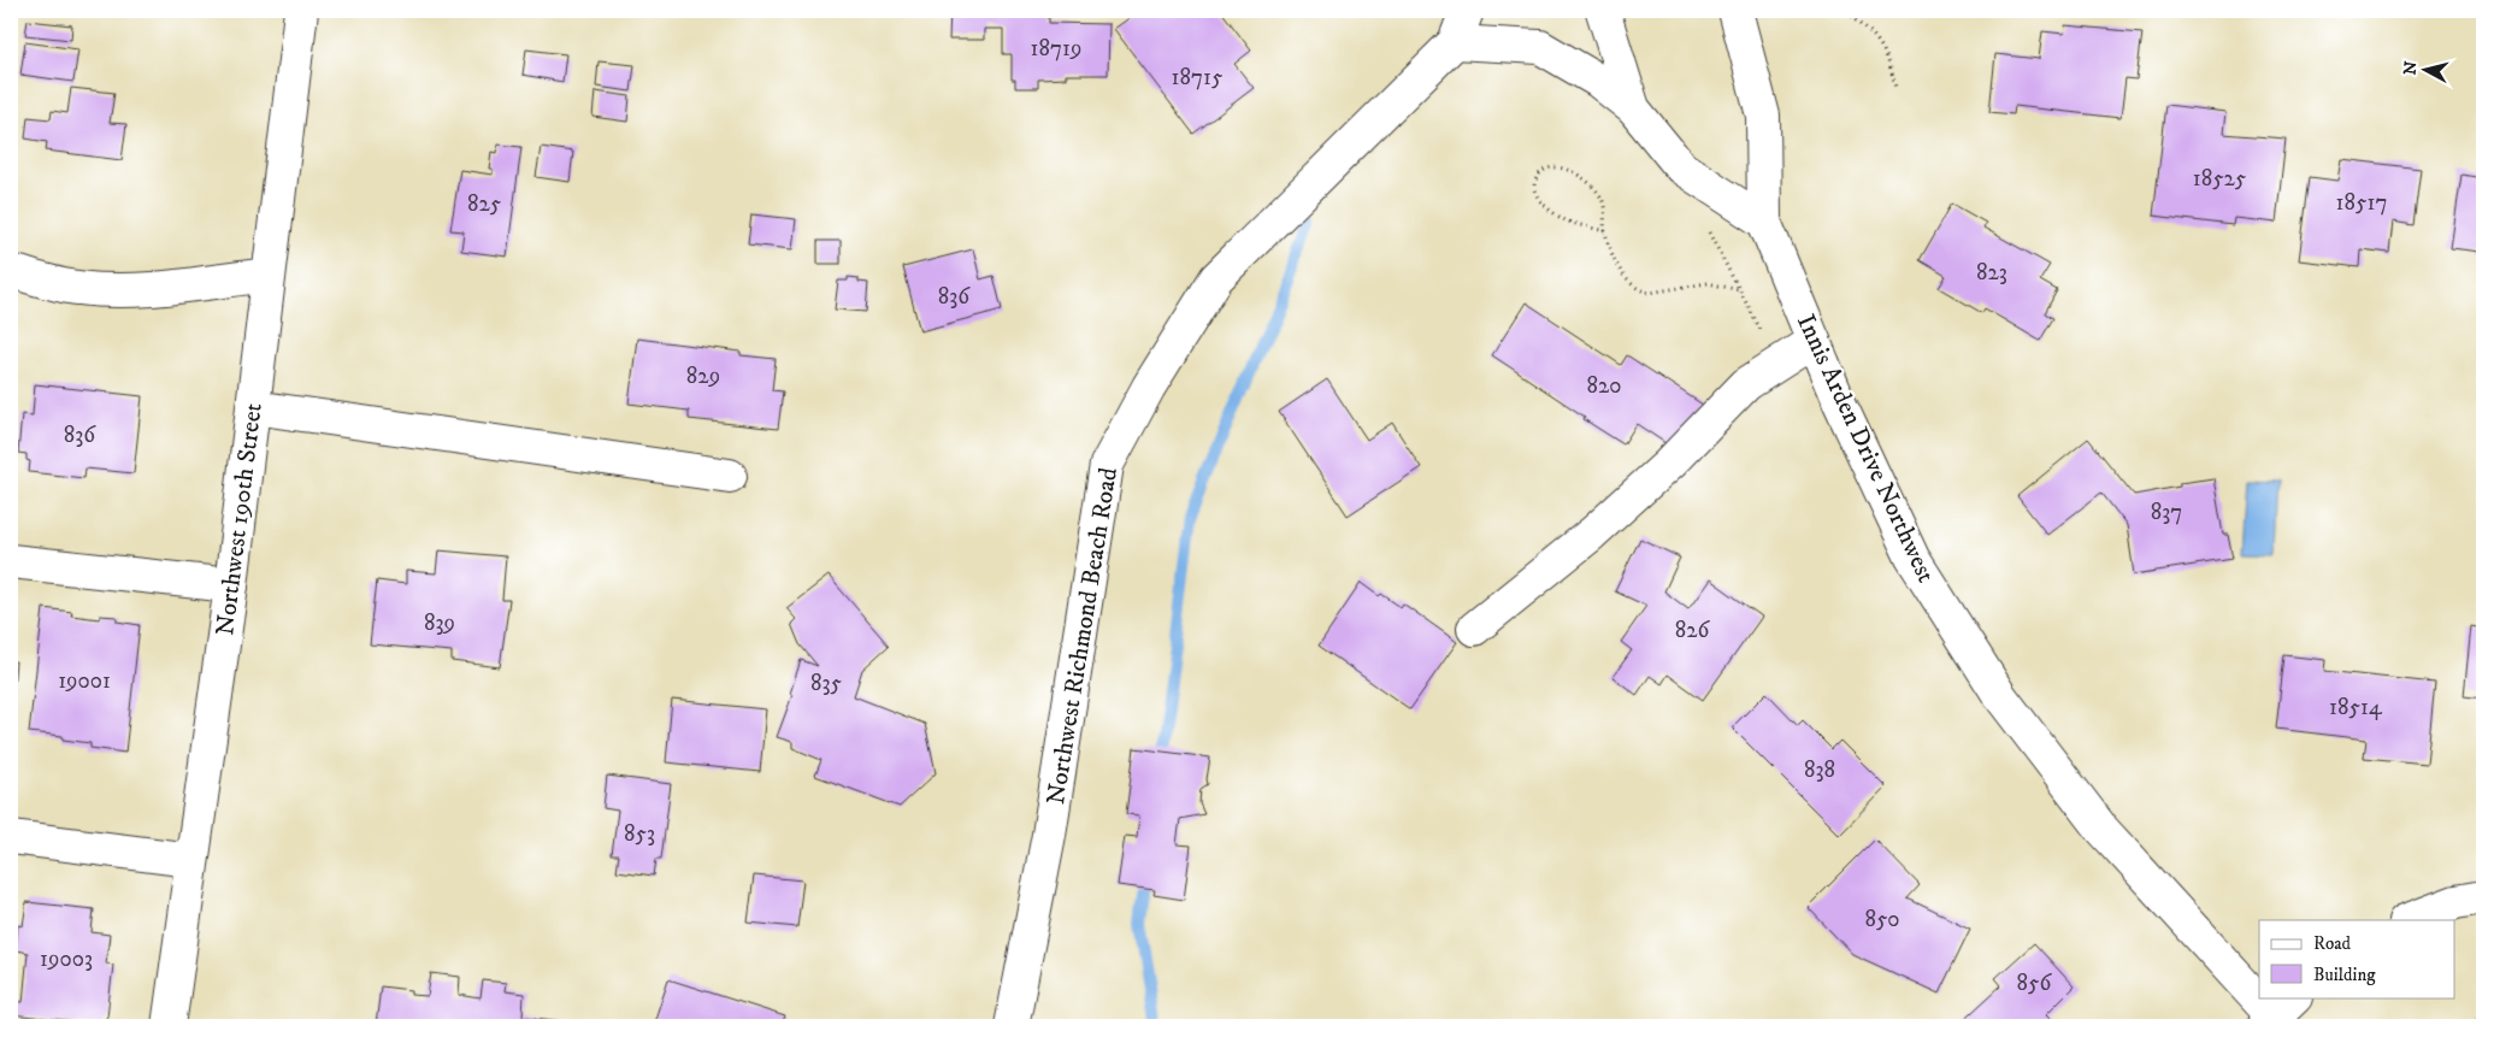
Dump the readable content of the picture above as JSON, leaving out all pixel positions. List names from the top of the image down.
{
  "streets": {
    "street": ["Innis Arden Drive Northwest", "Northwest 190th Street", "Northwest Richmond Beach Road"]
  },
  "house_numbers": [
    "18719",
    "18715",
    "18525",
    "18517",
    "825",
    "823",
    "836",
    "829",
    "820",
    "836",
    "837",
    "839",
    "826",
    "19001",
    "835",
    "18514",
    "838",
    "853",
    "850",
    "19003",
    "856"
  ],
  "legend": ["Road", "Building"],
  "north": "left"
}
